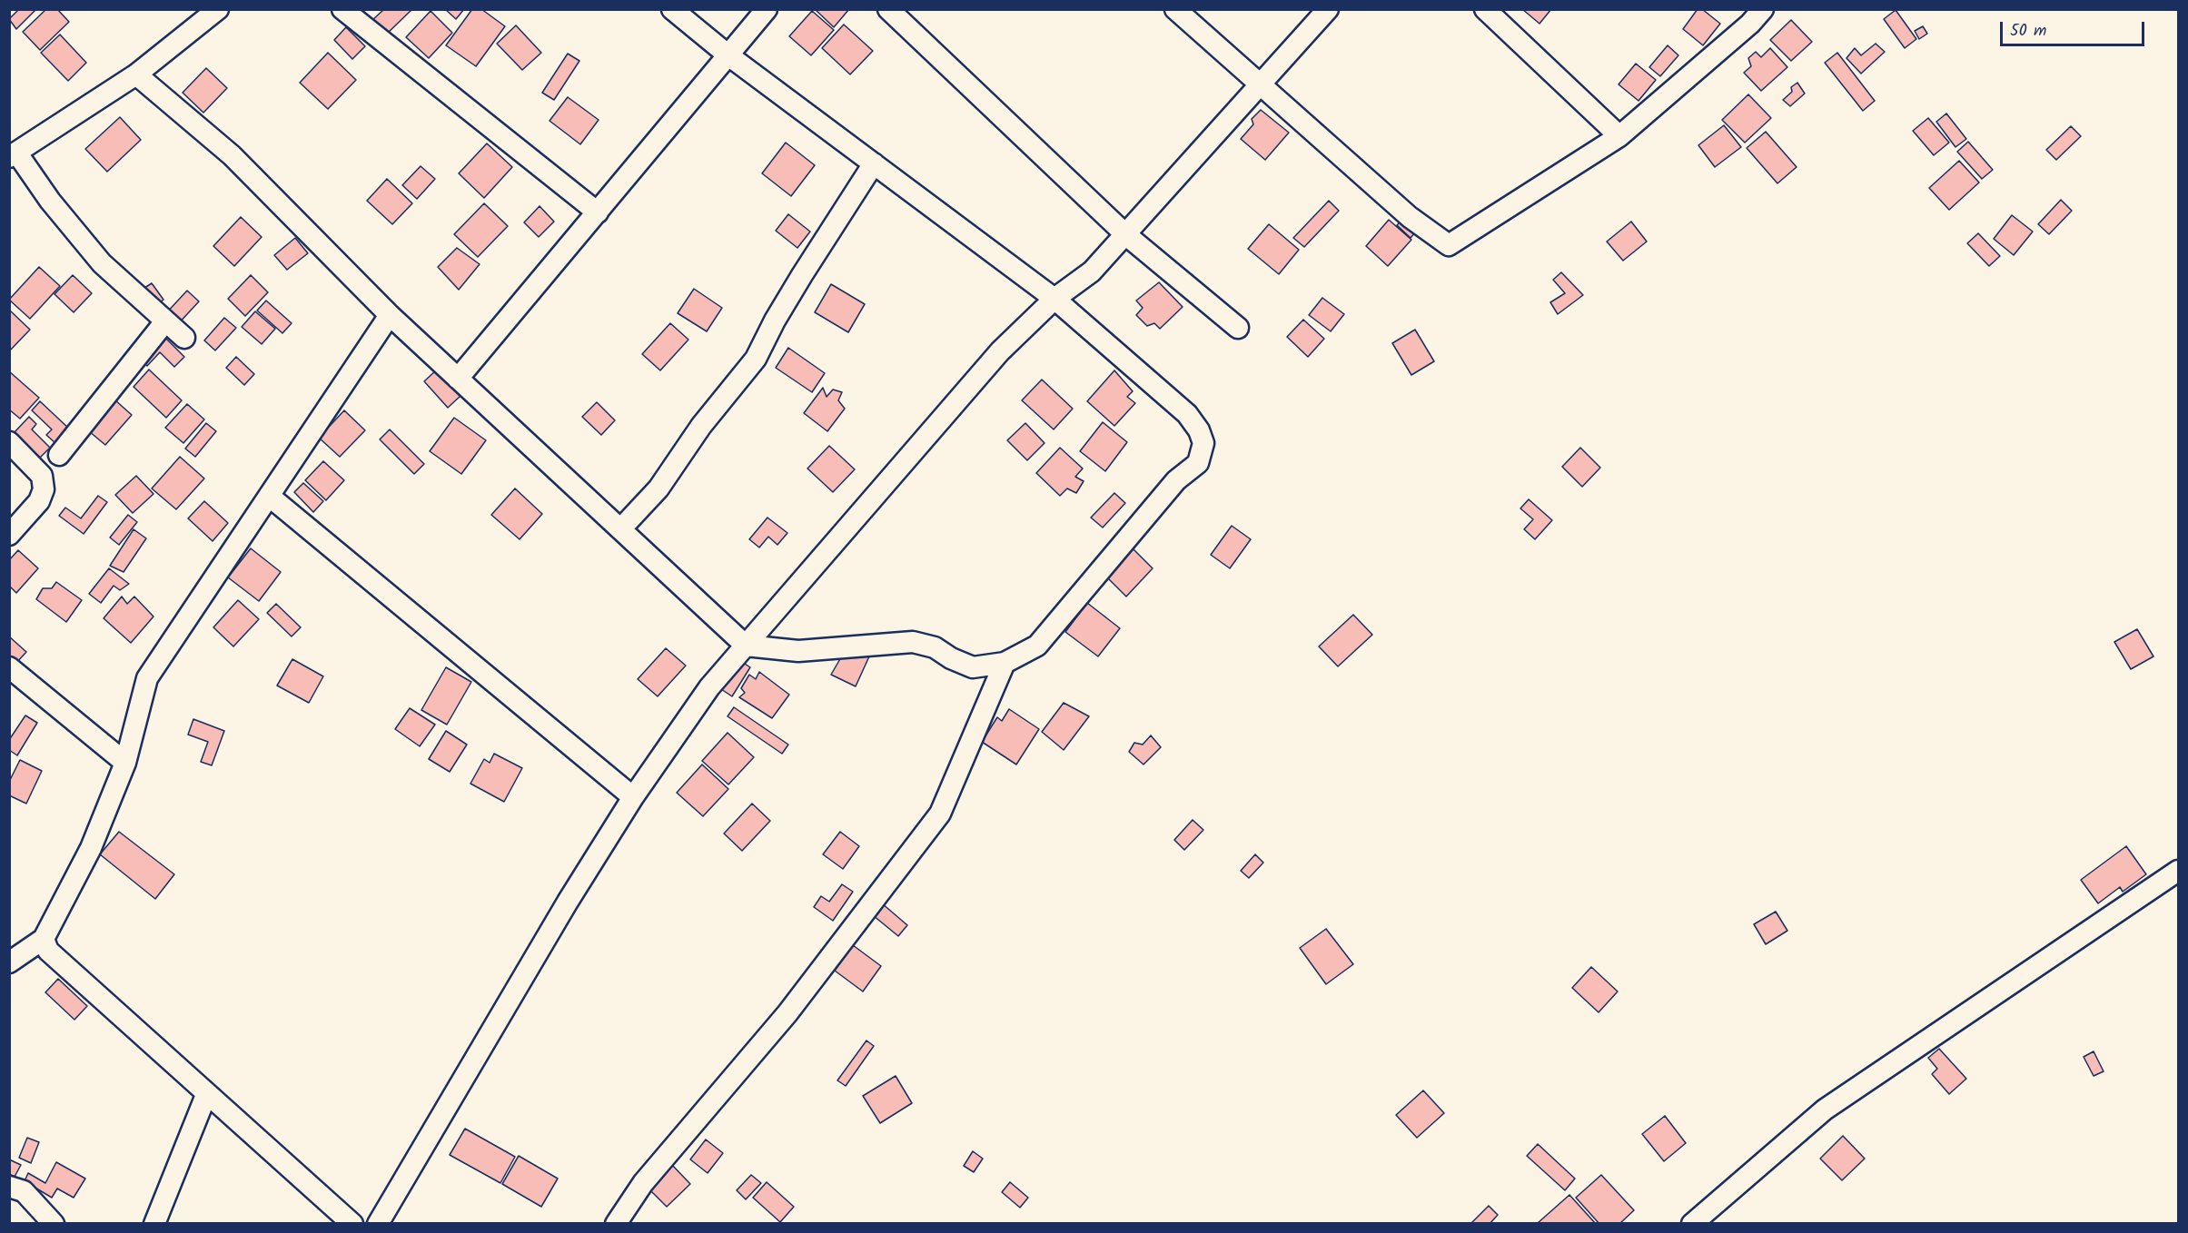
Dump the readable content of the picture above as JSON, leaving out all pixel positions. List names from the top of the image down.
{
  "scale_bar": "50 m"
}
